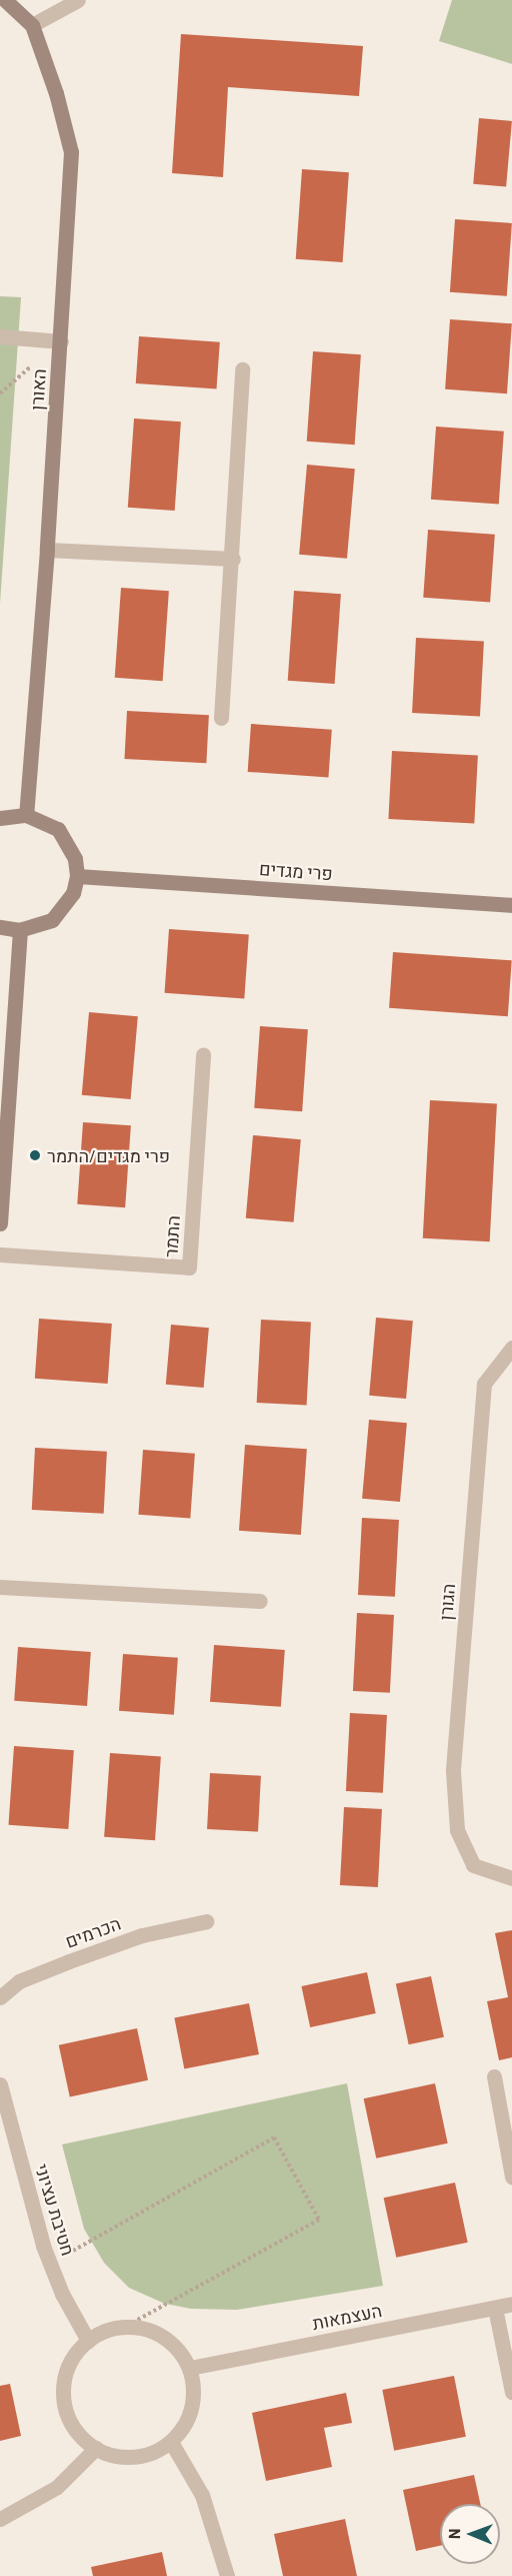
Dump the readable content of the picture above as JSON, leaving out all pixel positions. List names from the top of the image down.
{
  "streets": {
    "street": [
      "האורן",
      "פרי מגדים",
      "התמר",
      "הגורן",
      "הכרמים",
      "חטיבת עציוני",
      "העצמאות"
    ]
  },
  "crossings": [
    ["חטיבת עציוני", "העצמאות"]
  ],
  "places": ["פרי מגדים/התמר"],
  "north": "left"
}
